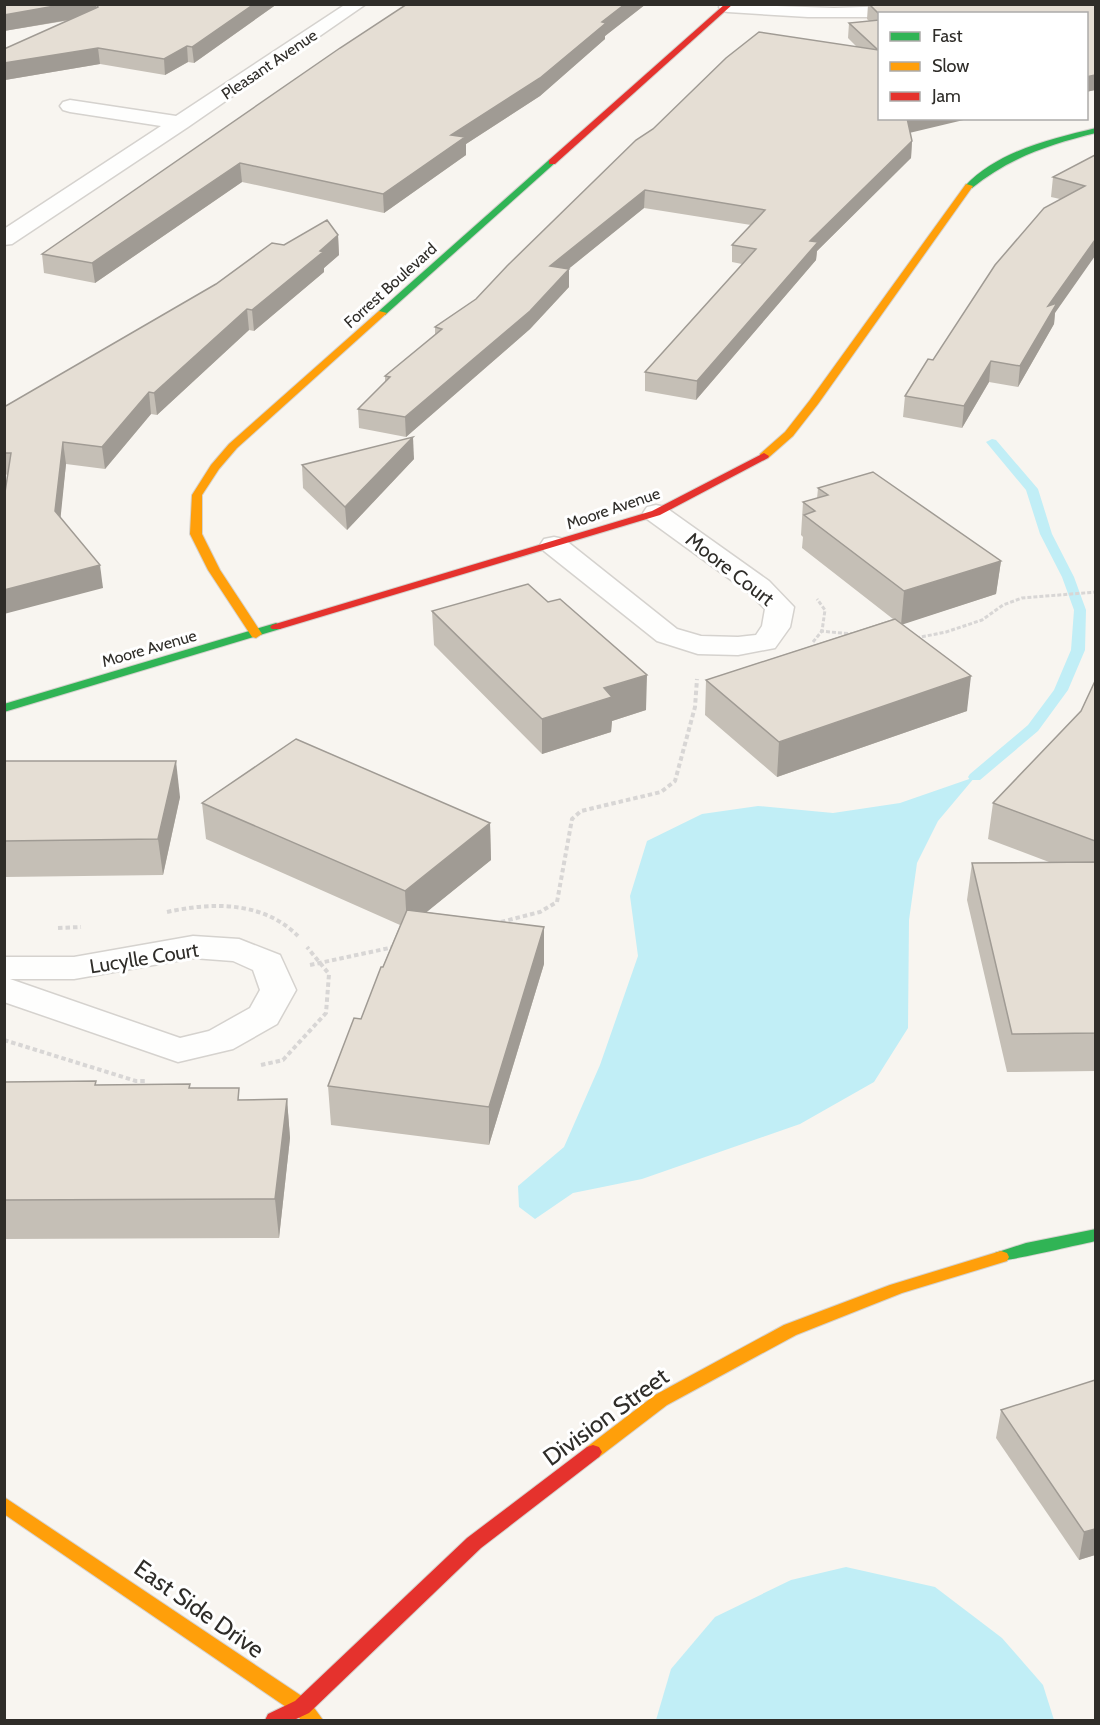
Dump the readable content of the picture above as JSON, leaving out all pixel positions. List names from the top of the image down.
{
  "streets": {
    "street": [
      "Pleasant Avenue",
      "Forrest Boulevard",
      "Moore Avenue",
      "Moore Court",
      "Lucylle Court",
      "Division Street",
      "East Side Drive"
    ]
  },
  "crossings": [
    ["Forrest Boulevard", "Moore Avenue"],
    ["Moore Avenue", "Moore Court"],
    ["Division Street", "East Side Drive"]
  ],
  "legend": ["Fast", "Slow", "Jam"]
}
